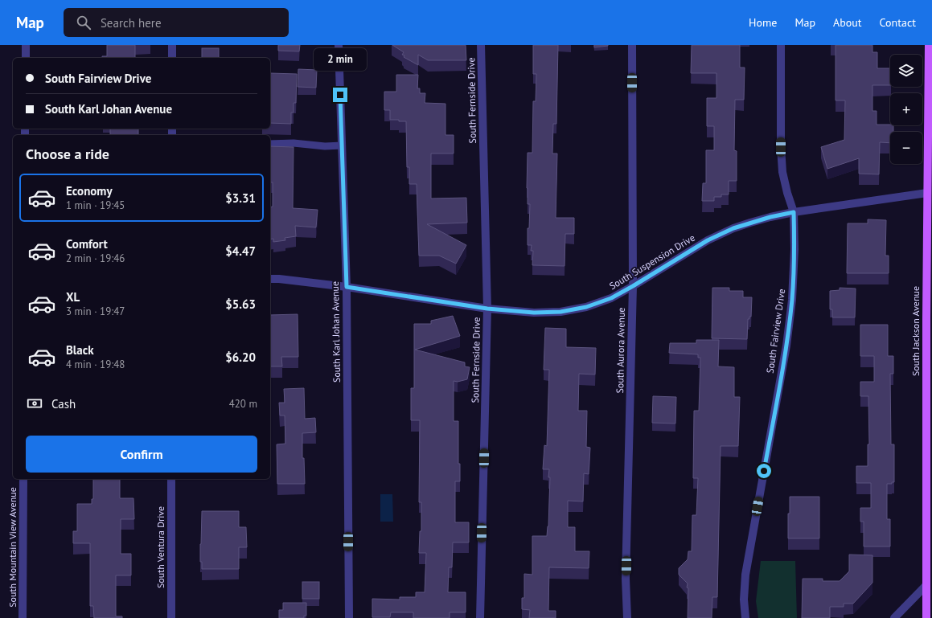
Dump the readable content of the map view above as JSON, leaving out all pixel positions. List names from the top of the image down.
{
  "streets": {
    "main road": ["South Jackson Avenue"],
    "street": [
      "South Fernside Drive",
      "South Suspension Drive",
      "South Fairview Drive",
      "South Karl Johan Avenue",
      "South Aurora Avenue",
      "South Mountain View Avenue",
      "South Ventura Drive"
    ]
  },
  "crossings": [
    ["South Fernside Drive", "South Suspension Drive"],
    ["South Suspension Drive", "South Fairview Drive"],
    ["South Suspension Drive", "South Jackson Avenue"],
    ["South Suspension Drive", "South Karl Johan Avenue"],
    ["South Suspension Drive", "South Aurora Avenue"]
  ],
  "page": {
    "header": "Map",
    "search": "Search here",
    "nav": [
      "Home",
      "Map",
      "About",
      "Contact"
    ],
    "bubble": "2 min",
    "map_buttons": ["+", "−"],
    "banner": ["South Fairview Drive", "South Karl Johan Avenue"],
    "heading": "Choose a ride",
    "list": [
      {
        "name": "Economy",
        "note": "1 min · 19:45",
        "value": "$3.31"
      },
      {
        "name": "Comfort",
        "note": "2 min · 19:46",
        "value": "$4.47"
      },
      {
        "name": "XL",
        "note": "3 min · 19:47",
        "value": "$5.63"
      },
      {
        "name": "Black",
        "note": "4 min · 19:48",
        "value": "$6.20"
      }
    ],
    "pay": ["Cash", "420 m"],
    "buttons": "Confirm"
  }
}
